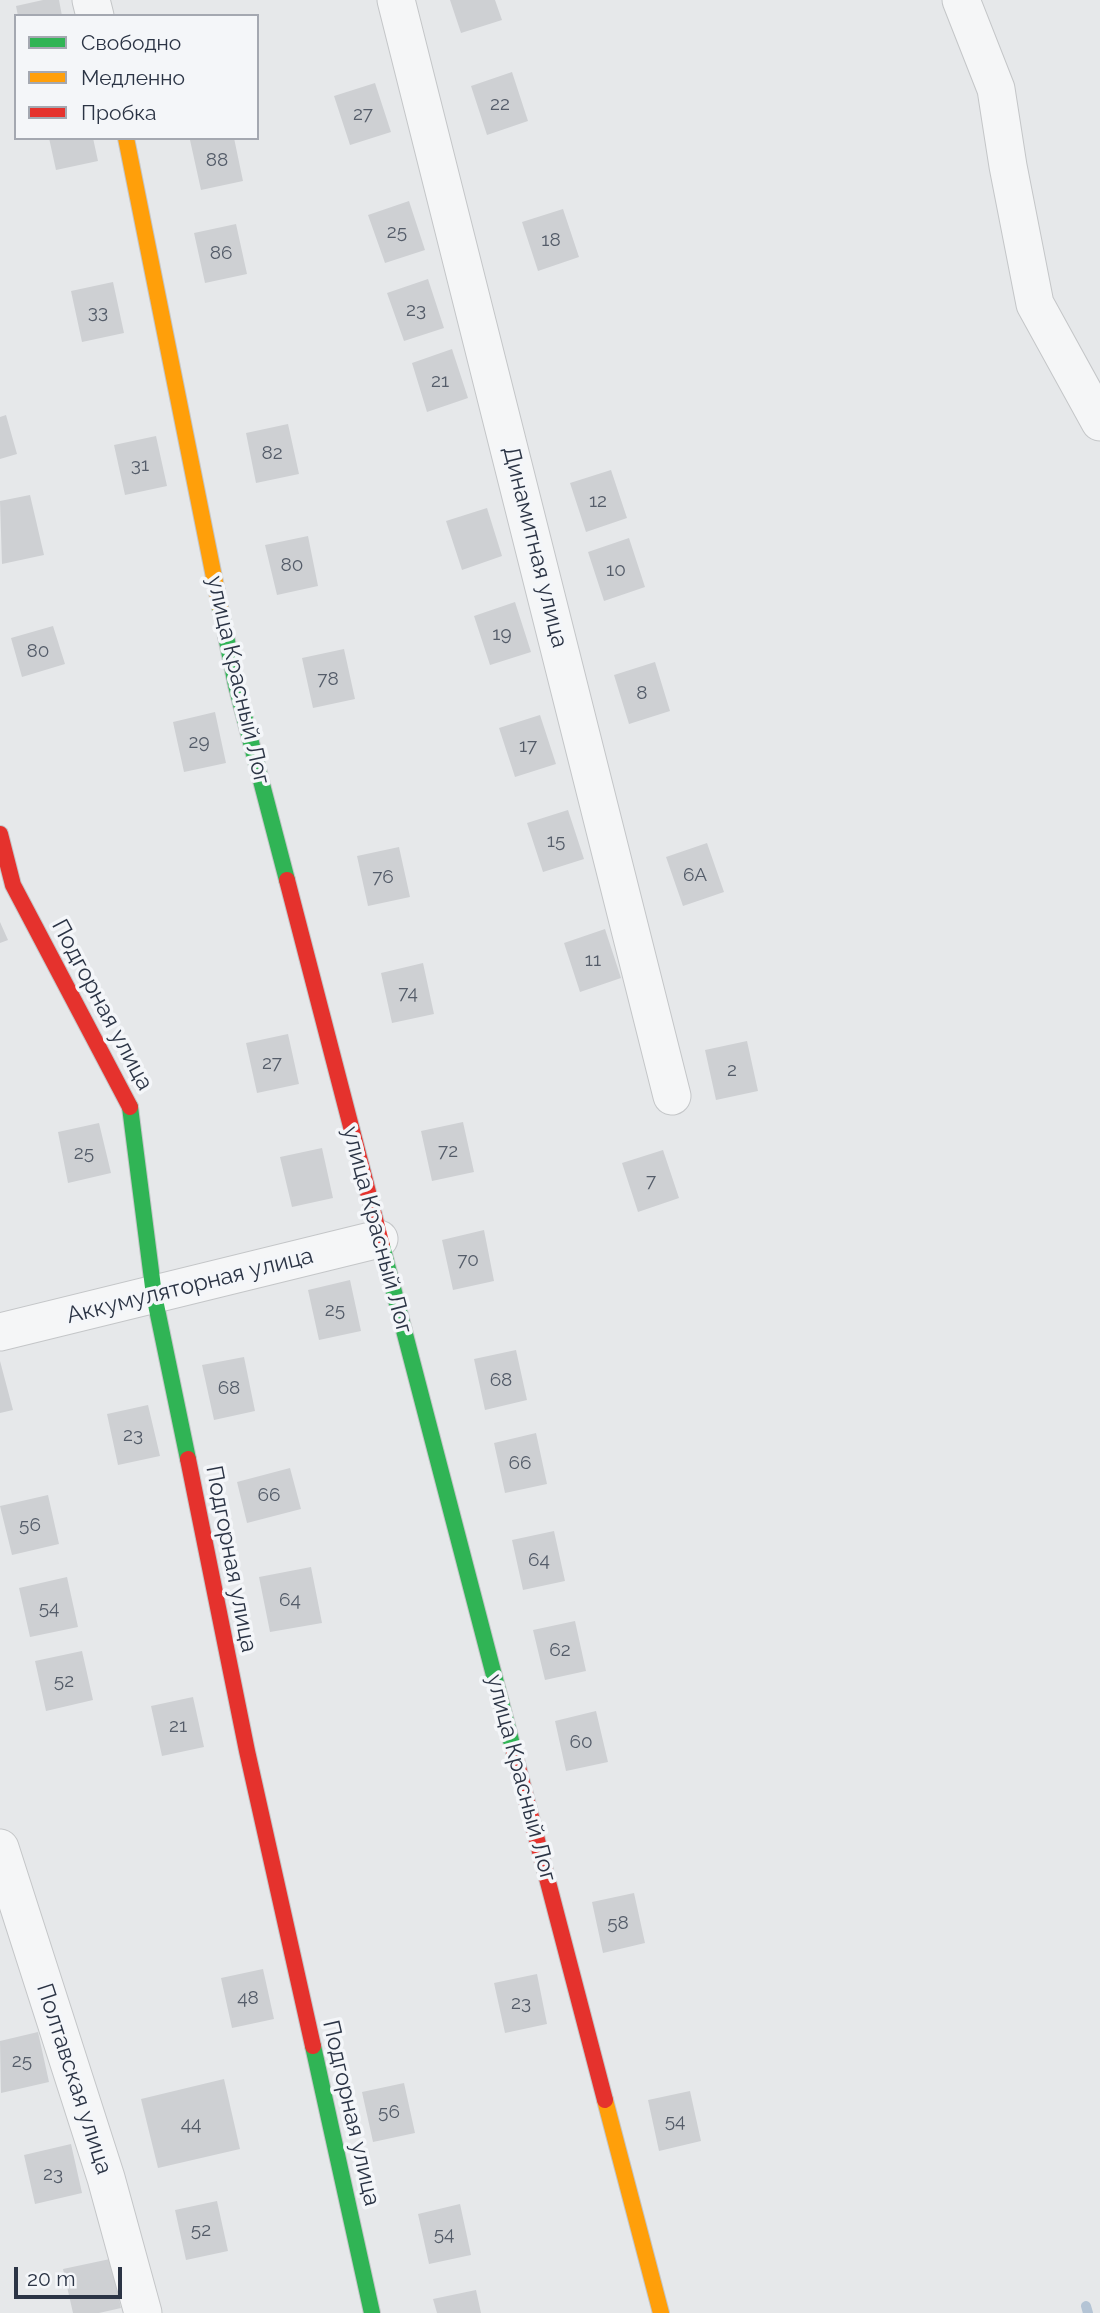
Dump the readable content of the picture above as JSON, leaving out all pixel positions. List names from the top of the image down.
{
  "streets": {
    "street": [
      "Динамитная улица",
      "улица Красный Лог",
      "Подгорная улица",
      "Аккумуляторная улица",
      "Полтавская улица"
    ]
  },
  "crossings": [
    ["улица Красный Лог", "Аккумуляторная улица"],
    ["Подгорная улица", "Аккумуляторная улица"]
  ],
  "house_numbers": [
    "22",
    "27",
    "88",
    "25",
    "18",
    "86",
    "23",
    "33",
    "21",
    "82",
    "31",
    "12",
    "80",
    "10",
    "19",
    "80",
    "78",
    "8",
    "29",
    "17",
    "15",
    "6А",
    "76",
    "11",
    "74",
    "27",
    "2",
    "72",
    "25",
    "7",
    "70",
    "25",
    "68",
    "68",
    "23",
    "66",
    "66",
    "56",
    "64",
    "64",
    "54",
    "62",
    "52",
    "21",
    "60",
    "58",
    "48",
    "23",
    "25",
    "56",
    "54",
    "44",
    "23",
    "52",
    "54"
  ],
  "legend": ["Свободно", "Медленно", "Пробка"],
  "scale_bar": "20 m"
}
